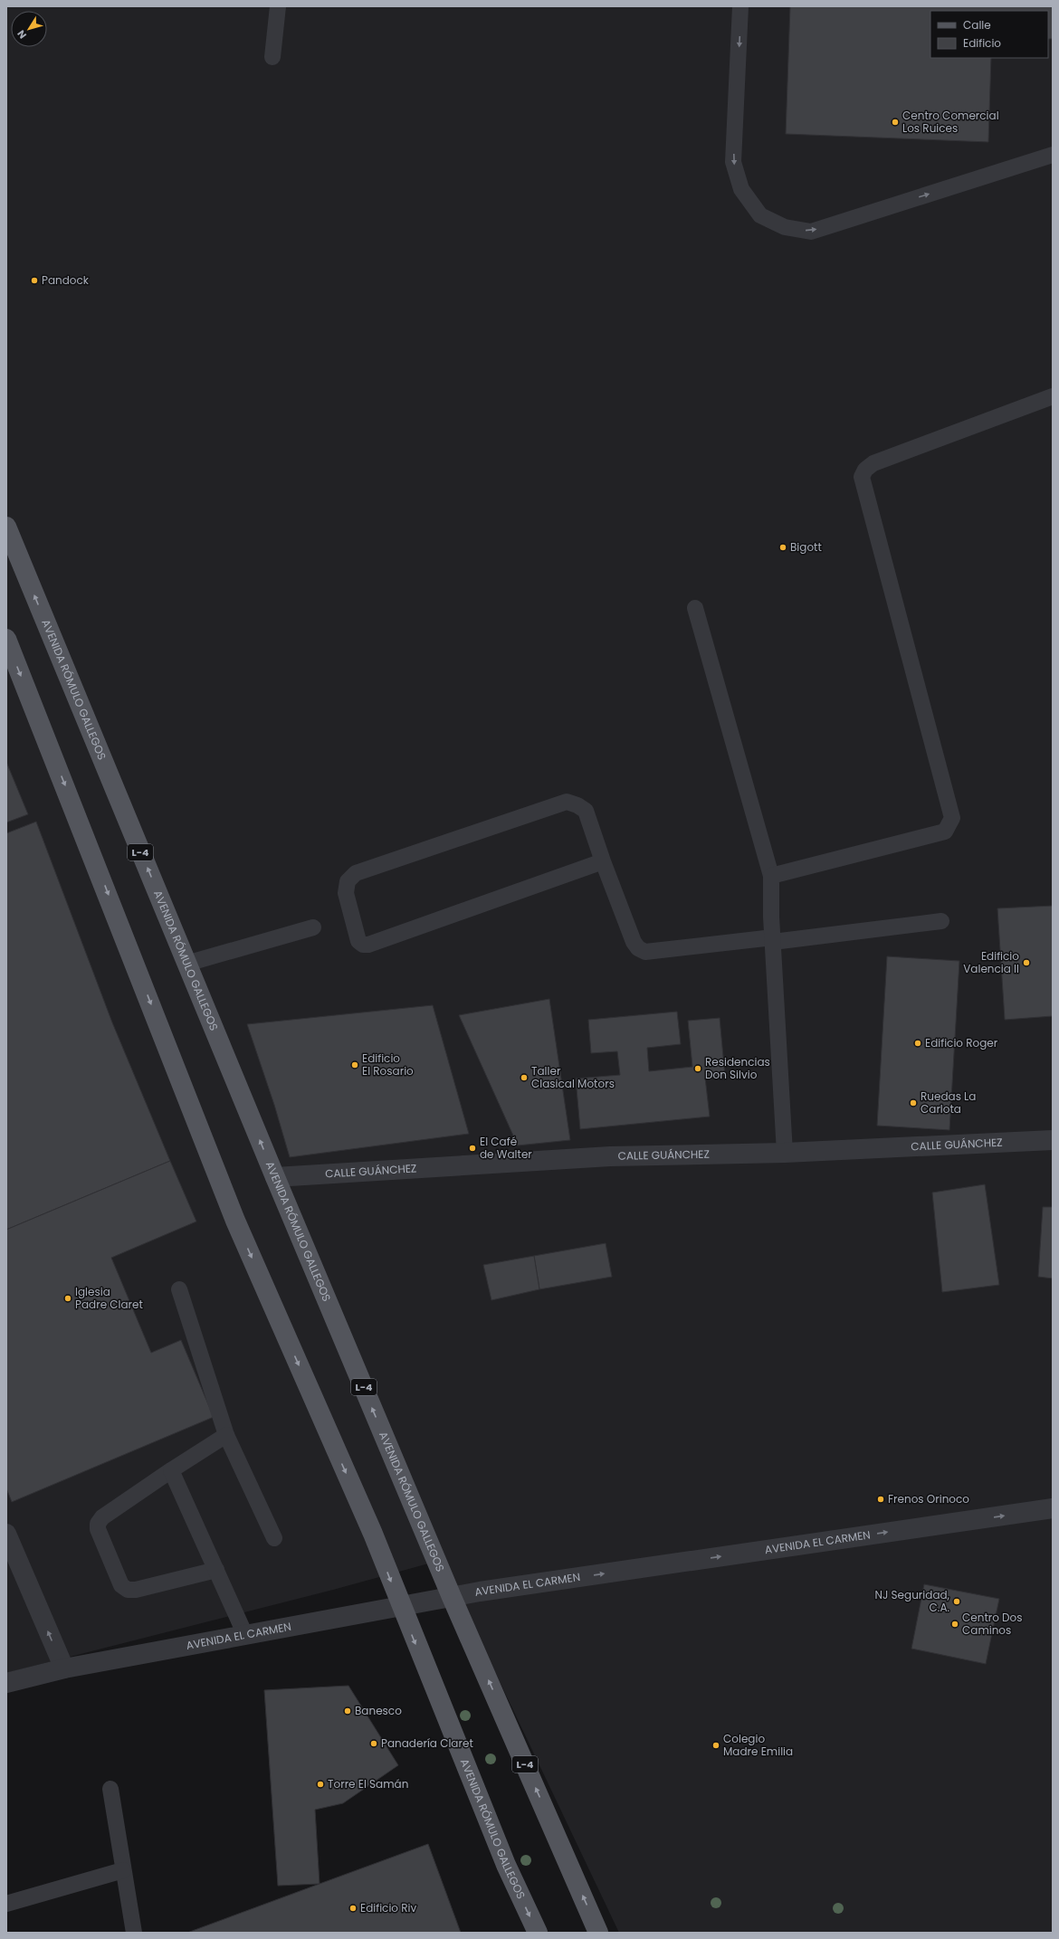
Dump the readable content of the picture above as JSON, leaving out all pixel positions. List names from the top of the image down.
{
  "streets": {
    "main road": ["AVENIDA RÓMULO GALLEGOS", "L-4"],
    "street": ["CALLE GUÁNCHEZ", "AVENIDA EL CARMEN"]
  },
  "crossings": [
    ["AVENIDA RÓMULO GALLEGOS", "CALLE GUÁNCHEZ"],
    ["AVENIDA RÓMULO GALLEGOS", "AVENIDA EL CARMEN"]
  ],
  "one_way": ["AVENIDA EL CARMEN"],
  "places": [
    "Centro Comercial Los Ruices",
    "Pandock",
    "Bigott",
    "Edificio Valencia II",
    "Edificio Roger",
    "Edificio El Rosario",
    "Residencias Don Silvio",
    "Taller Clasical Motors",
    "Ruedas La Carlota",
    "El Café de Walter",
    "Iglesia Padre Claret",
    "Frenos Orinoco",
    "NJ Seguridad, C.A.",
    "Centro Dos Caminos",
    "Banesco",
    "Panadería Claret",
    "Colegio Madre Emilia",
    "Torre El Samán",
    "Edificio Riv"
  ],
  "legend": ["Calle", "Edificio"],
  "north": "bottom left"
}
